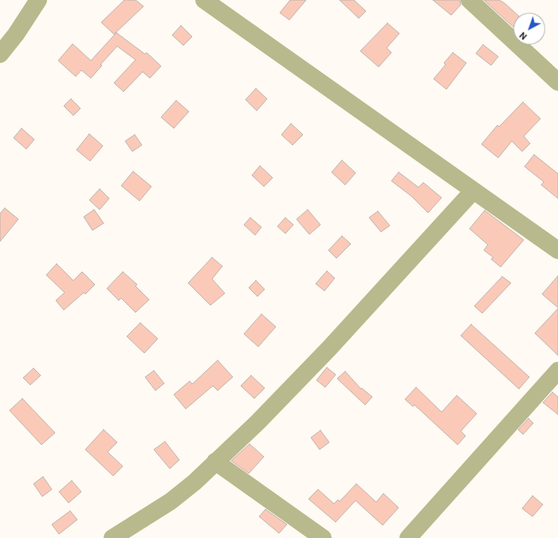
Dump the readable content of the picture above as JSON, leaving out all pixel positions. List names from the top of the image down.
{
  "north": "bottom left"
}
